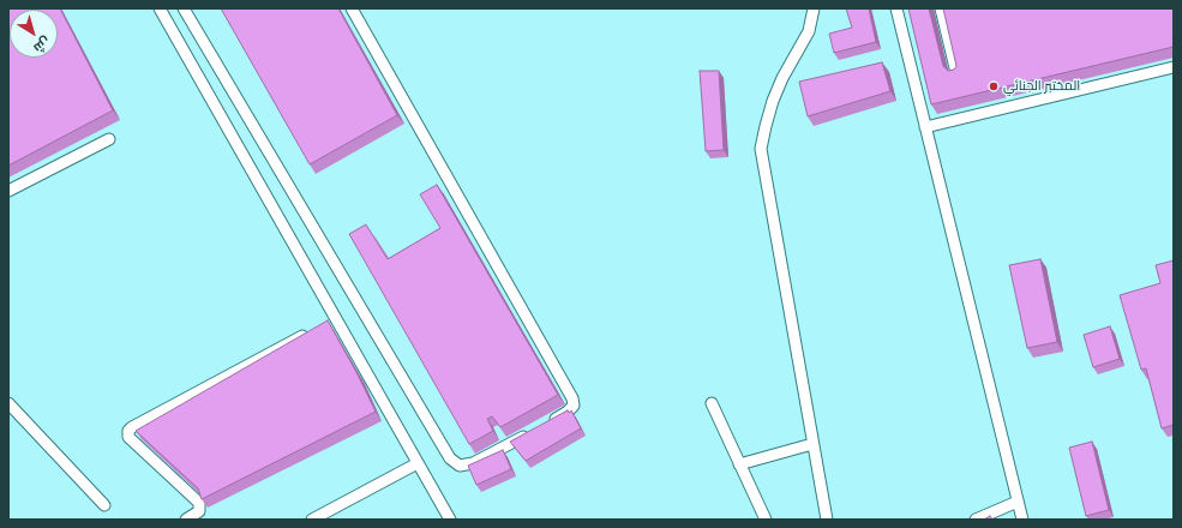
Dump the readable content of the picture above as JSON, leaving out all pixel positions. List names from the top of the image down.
{
  "places": ["المختبر الجنائي"],
  "north": "bottom right"
}
